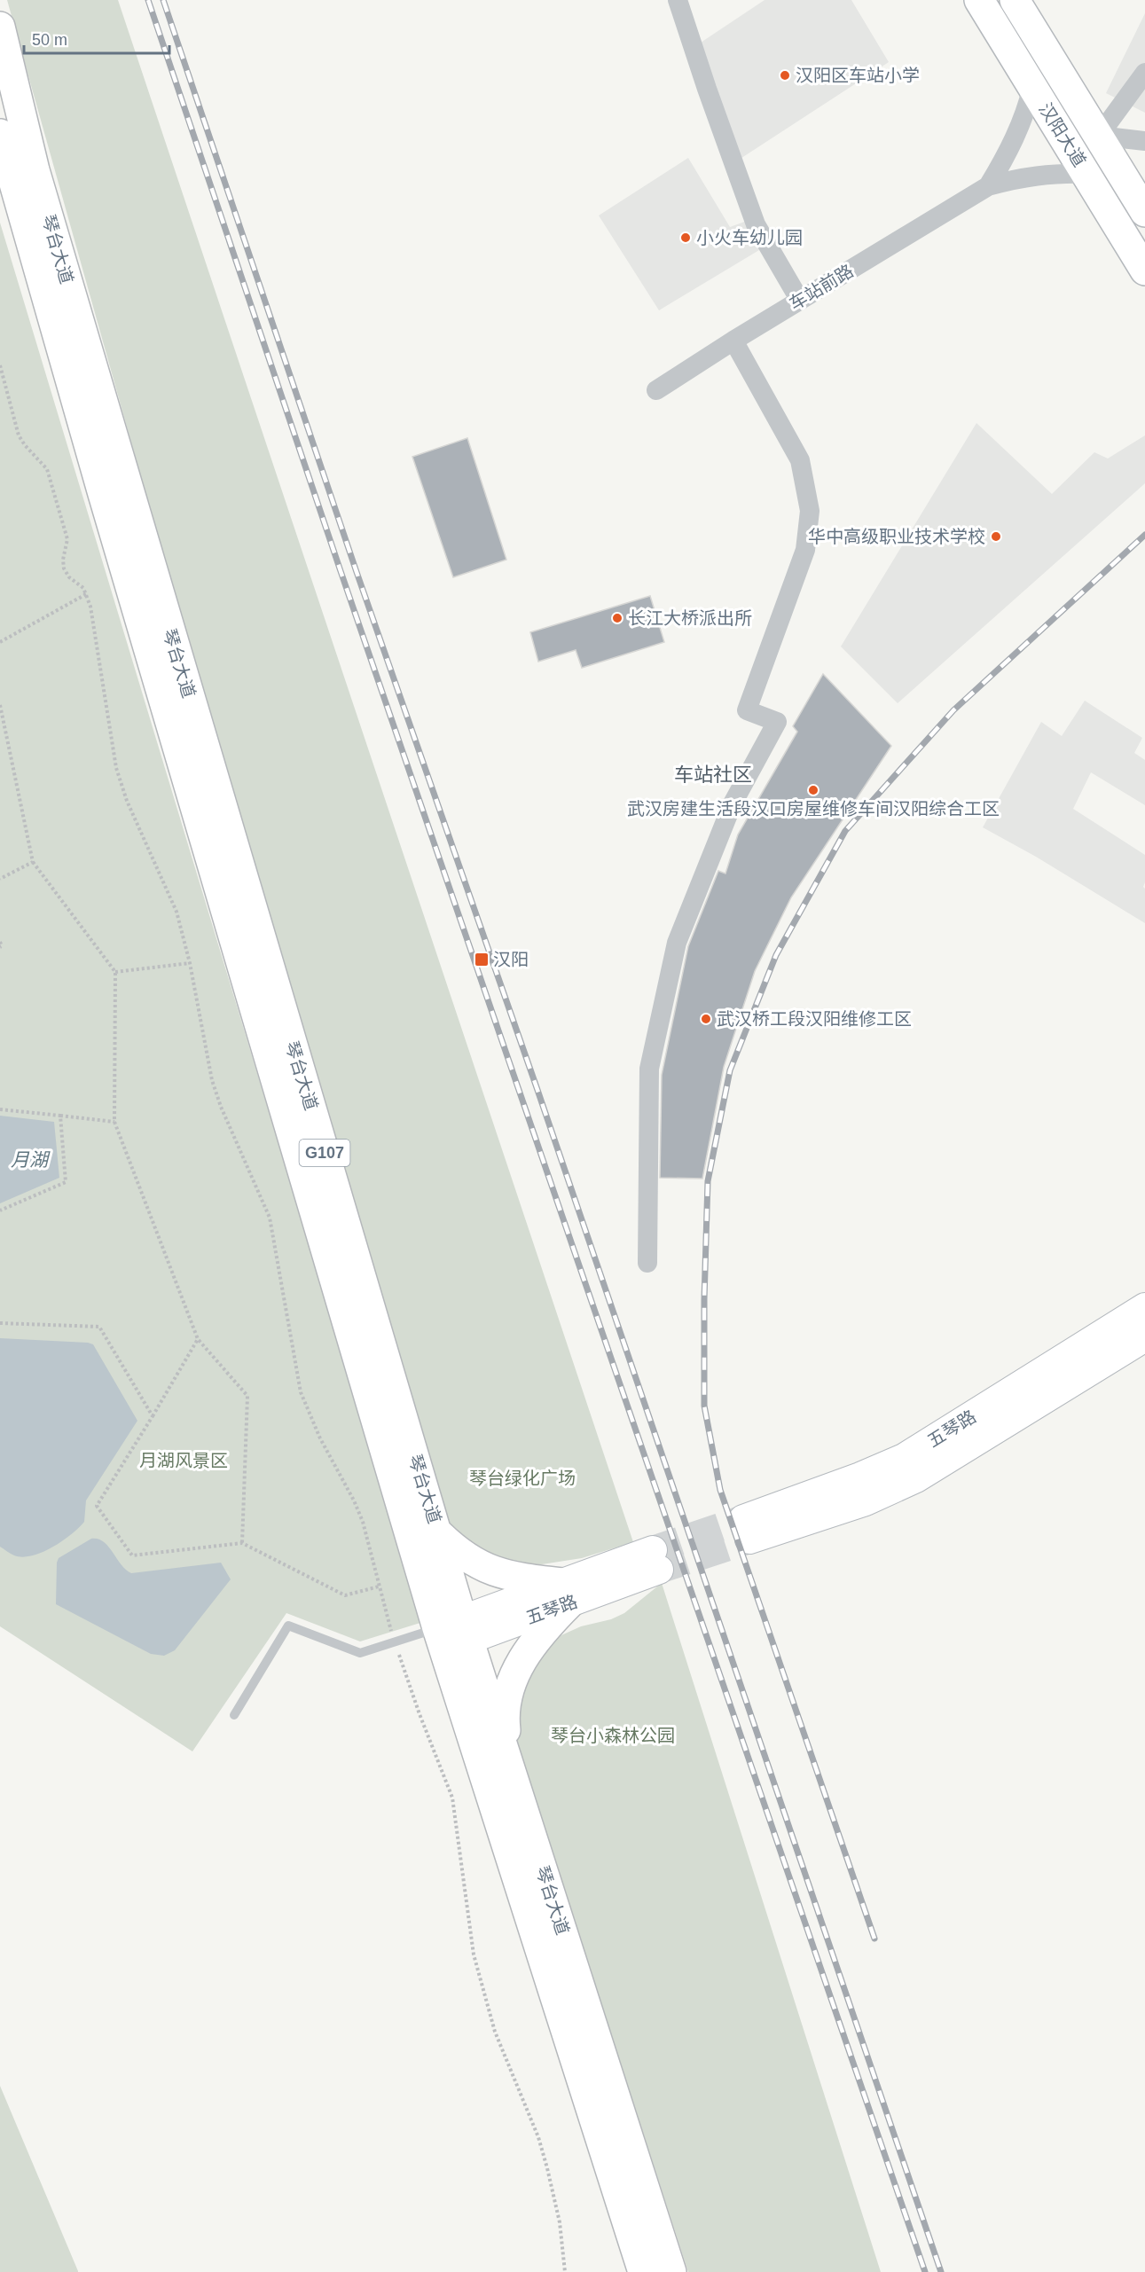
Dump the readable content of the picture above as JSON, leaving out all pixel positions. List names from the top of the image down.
{
  "streets": {
    "main road": [
      "汉阳大道",
      "琴台大道",
      "G107",
      "五琴路"
    ],
    "street": ["车站前路"]
  },
  "crossings": [
    ["琴台大道", "五琴路"]
  ],
  "districts": ["车站社区"],
  "water": ["月湖"],
  "parks": ["月湖风景区", "琴台绿化广场", "琴台小森林公园"],
  "places": {
    "other": [
      "汉阳区车站小学",
      "小火车幼儿园",
      "华中高级职业技术学校",
      "长江大桥派出所",
      "武汉房建生活段汉口房屋维修车间汉阳综合工区",
      "武汉桥工段汉阳维修工区"
    ],
    "transit": ["汉阳"]
  },
  "scale_bar": "50 m"
}
